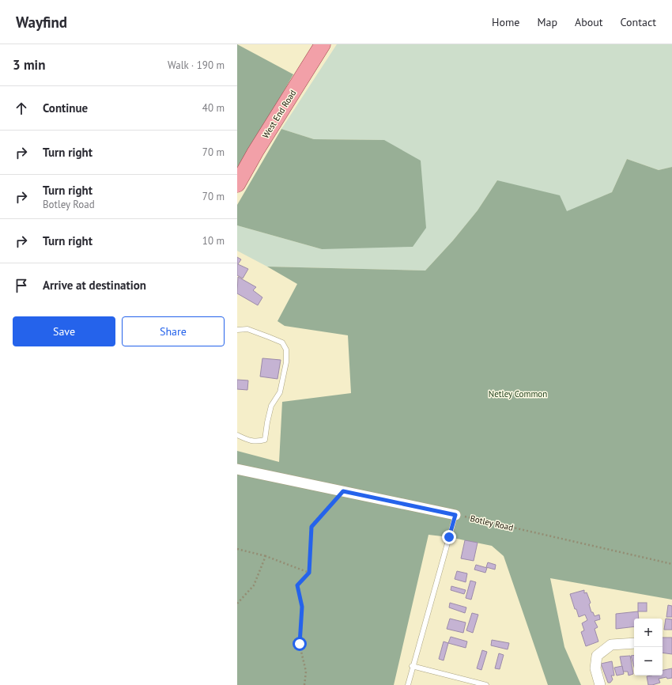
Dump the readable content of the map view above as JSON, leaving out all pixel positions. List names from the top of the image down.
{
  "streets": {
    "main road": ["West End Road"],
    "path": ["Botley Road"]
  },
  "parks": ["Netley Common"],
  "page": {
    "header": "Wayfind",
    "nav": [
      "Home",
      "Map",
      "About",
      "Contact"
    ],
    "heading": ["3 min", "Walk · 190 m"],
    "list": [
      ["Continue", "40 m"],
      ["Turn right", "70 m"],
      ["Turn right", "Botley Road", "70 m"],
      ["Turn right", "10 m"],
      "Arrive at destination"
    ],
    "buttons": ["Save", "Share"],
    "map_buttons": ["+", "−"]
  }
}
